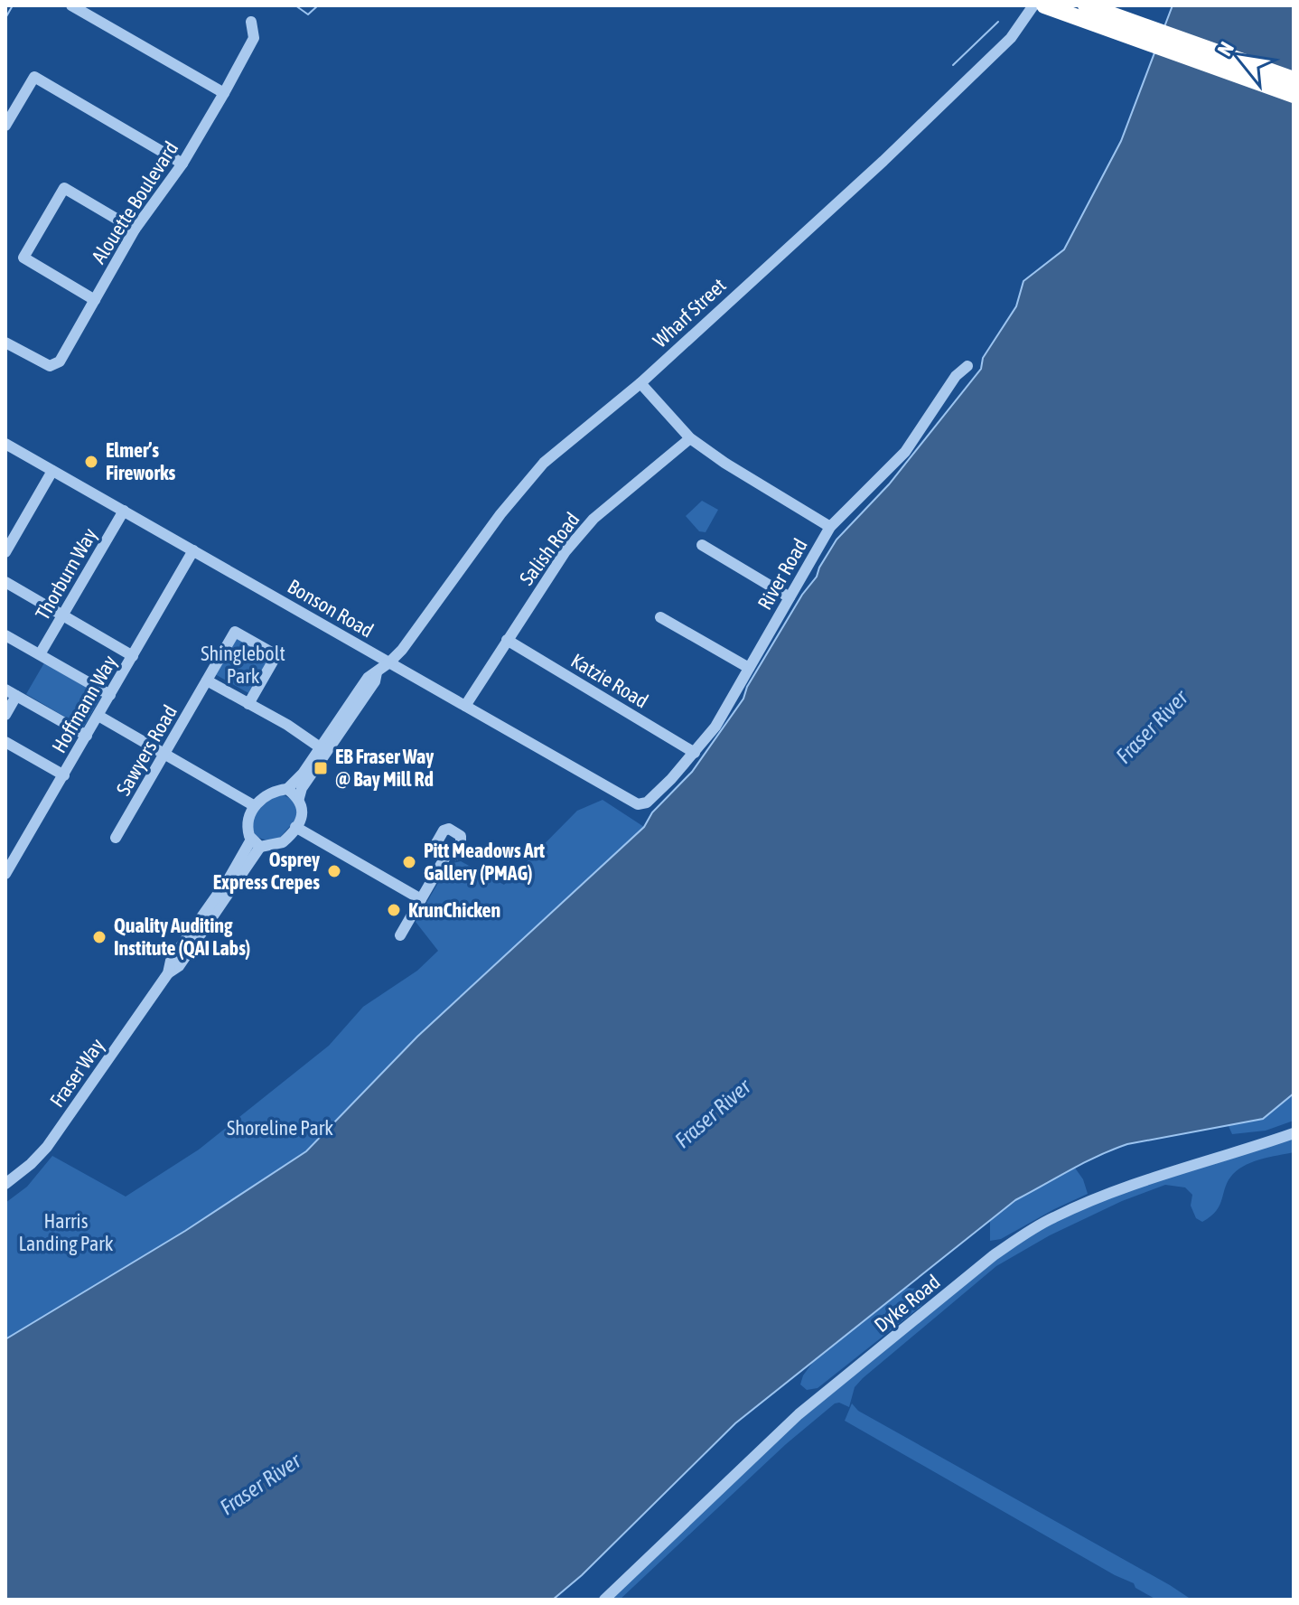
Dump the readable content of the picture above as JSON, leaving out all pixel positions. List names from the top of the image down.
{
  "streets": {
    "street": [
      "Alouette Boulevard",
      "Wharf Street",
      "Salish Road",
      "Thorburn Way",
      "River Road",
      "Bonson Road",
      "Katzie Road",
      "Hoffmann Way",
      "Sawyers Road",
      "Fraser Way",
      "Dyke Road"
    ]
  },
  "crossings": [
    ["Wharf Street", "Bonson Road"],
    ["Salish Road", "Bonson Road"],
    ["Salish Road", "Katzie Road"],
    ["Thorburn Way", "Bonson Road"],
    ["River Road", "Bonson Road"],
    ["River Road", "Katzie Road"],
    ["Bonson Road", "Hoffmann Way"]
  ],
  "water": ["Fraser River"],
  "parks": ["Shinglebolt Park", "Shoreline Park", "Harris Landing Park"],
  "places": {
    "other": [
      "Elmer’s Fireworks",
      "Pitt Meadows Art Gallery (PMAG)",
      "Osprey Express Crepes",
      "KrunChicken",
      "Quality Auditing Institute (QAI Labs)"
    ],
    "transit": ["EB Fraser Way @ Bay Mill Rd"]
  },
  "north": "top left"
}
